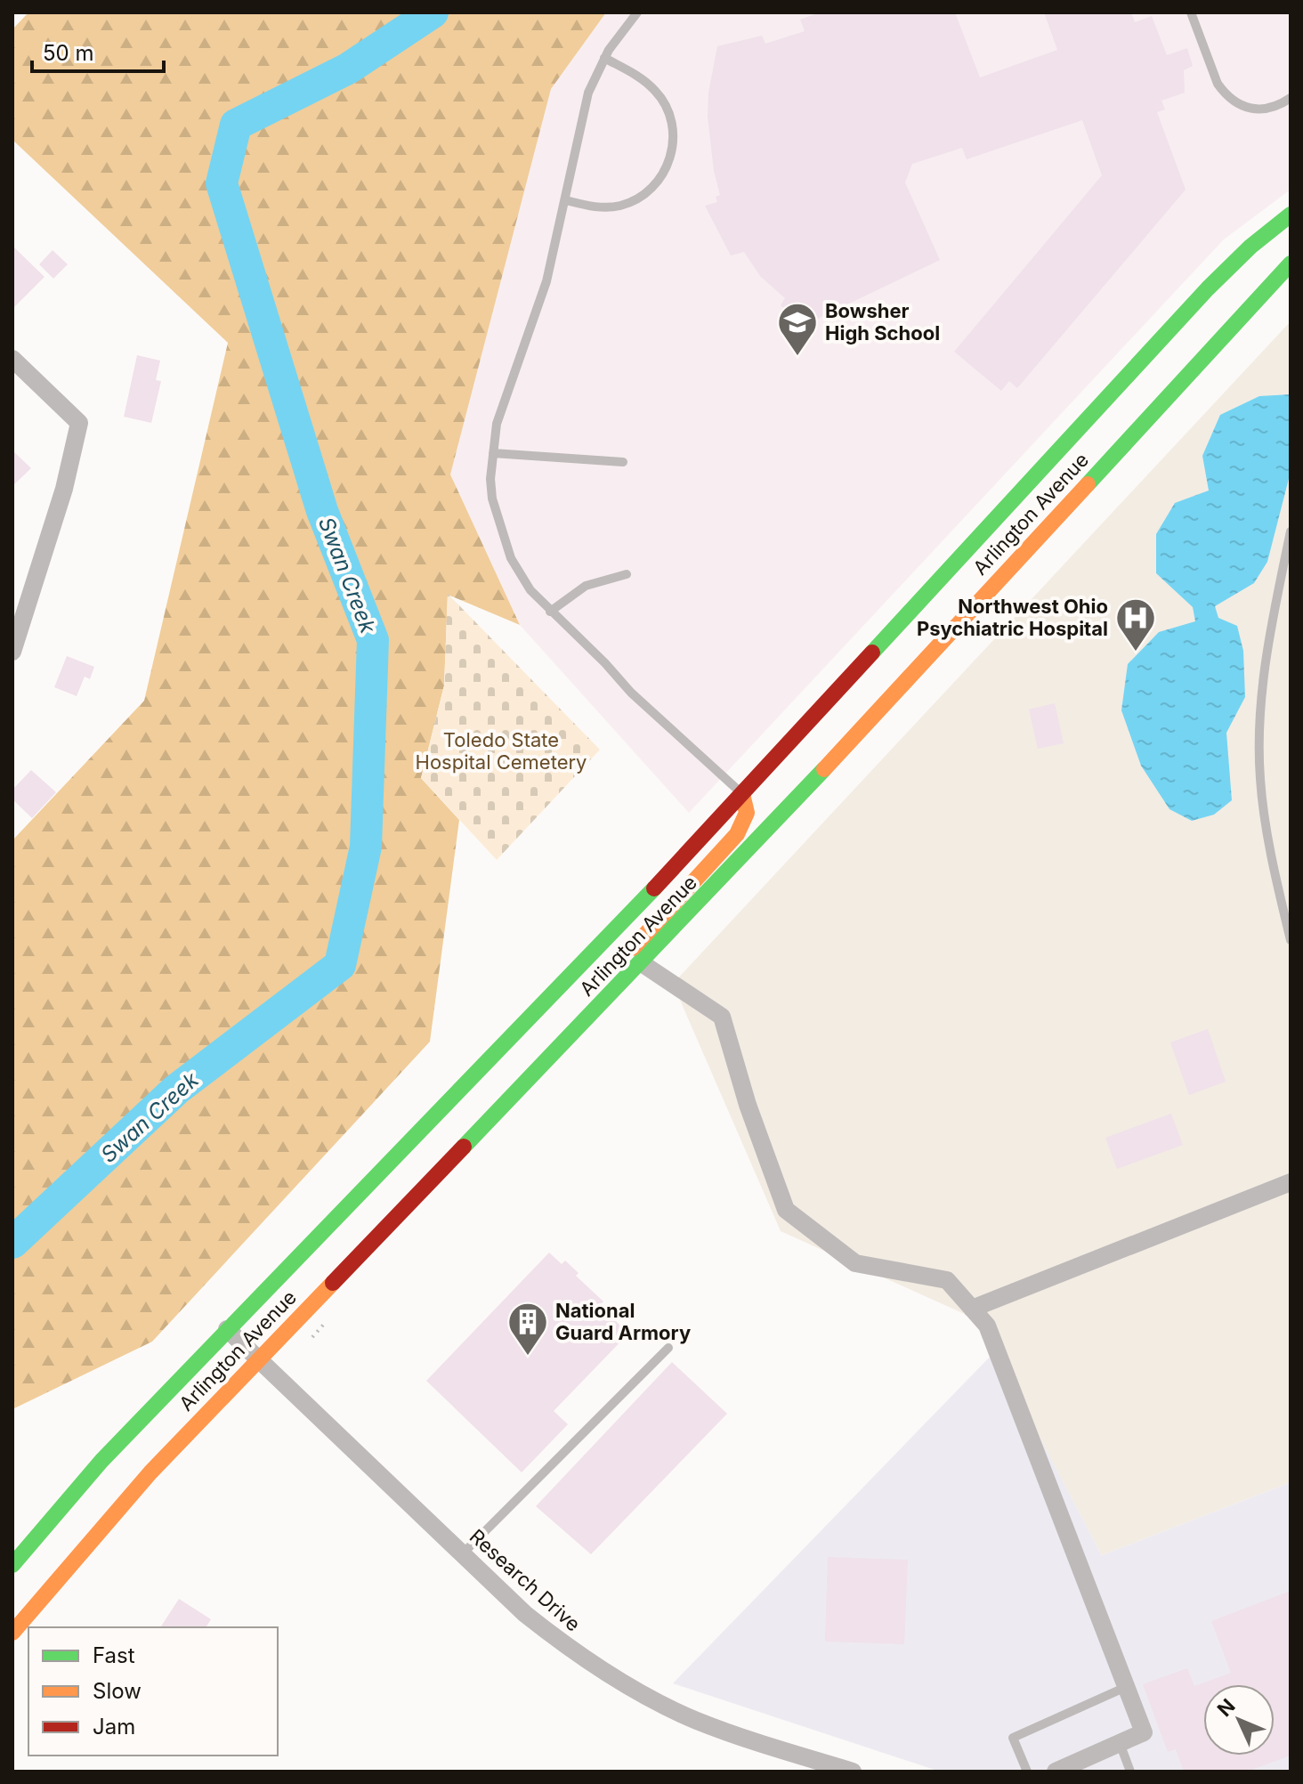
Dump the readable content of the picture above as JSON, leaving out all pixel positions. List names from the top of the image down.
{
  "streets": {
    "street": ["Arlington Avenue", "Research Drive"]
  },
  "crossings": [
    ["Arlington Avenue", "Research Drive"]
  ],
  "water": ["Swan Creek"],
  "parks": ["Toledo State Hospital Cemetery"],
  "places": {
    "school or university": ["Bowsher High School"],
    "hospital": ["Northwest Ohio Psychiatric Hospital"],
    "building": ["National Guard Armory"]
  },
  "legend": ["Fast", "Slow", "Jam"],
  "scale_bar": "50 m",
  "north": "top left"
}
